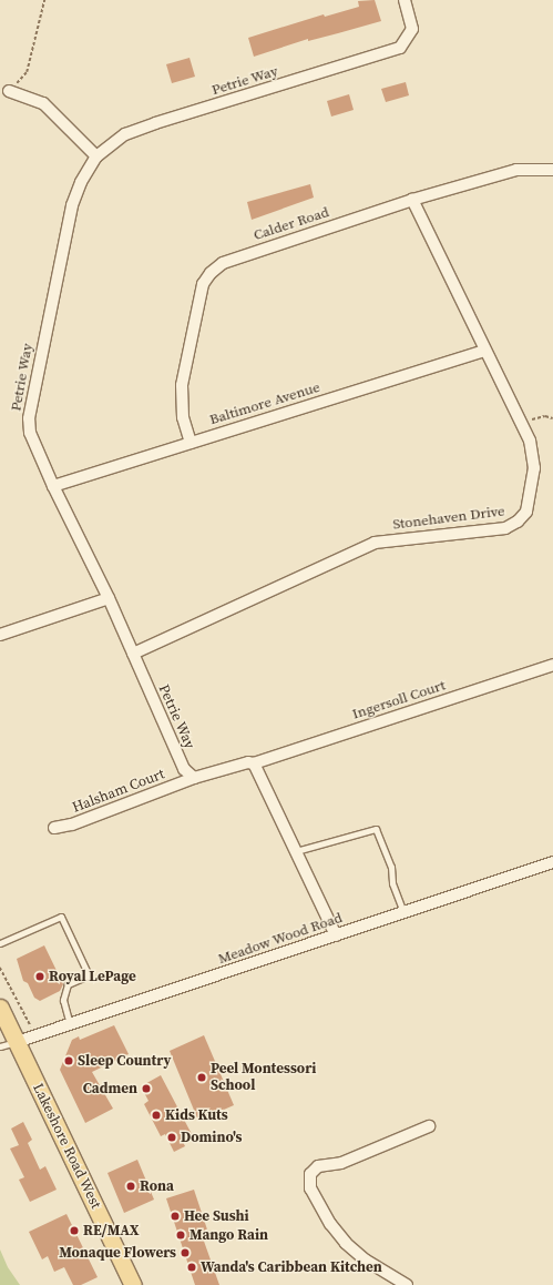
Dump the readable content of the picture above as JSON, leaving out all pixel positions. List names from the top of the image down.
{
  "streets": {
    "main road": ["Lakeshore Road West"],
    "street": [
      "Petrie Way",
      "Calder Road",
      "Baltimore Avenue",
      "Stonehaven Drive",
      "Ingersoll Court",
      "Halsham Court",
      "Meadow Wood Road"
    ]
  },
  "crossings": [
    ["Petrie Way", "Baltimore Avenue"],
    ["Petrie Way", "Stonehaven Drive"],
    ["Petrie Way", "Halsham Court"],
    ["Calder Road", "Baltimore Avenue"],
    ["Calder Road", "Stonehaven Drive"],
    ["Baltimore Avenue", "Stonehaven Drive"],
    ["Meadow Wood Road", "Lakeshore Road West"]
  ],
  "places": [
    "Royal LePage",
    "Sleep Country",
    "Peel Montessori School",
    "Cadmen",
    "Kids Kuts",
    "Domino's",
    "Rona",
    "Hee Sushi",
    "RE/MAX",
    "Mango Rain",
    "Monaque Flowers",
    "Wanda's Caribbean Kitchen"
  ]
}
